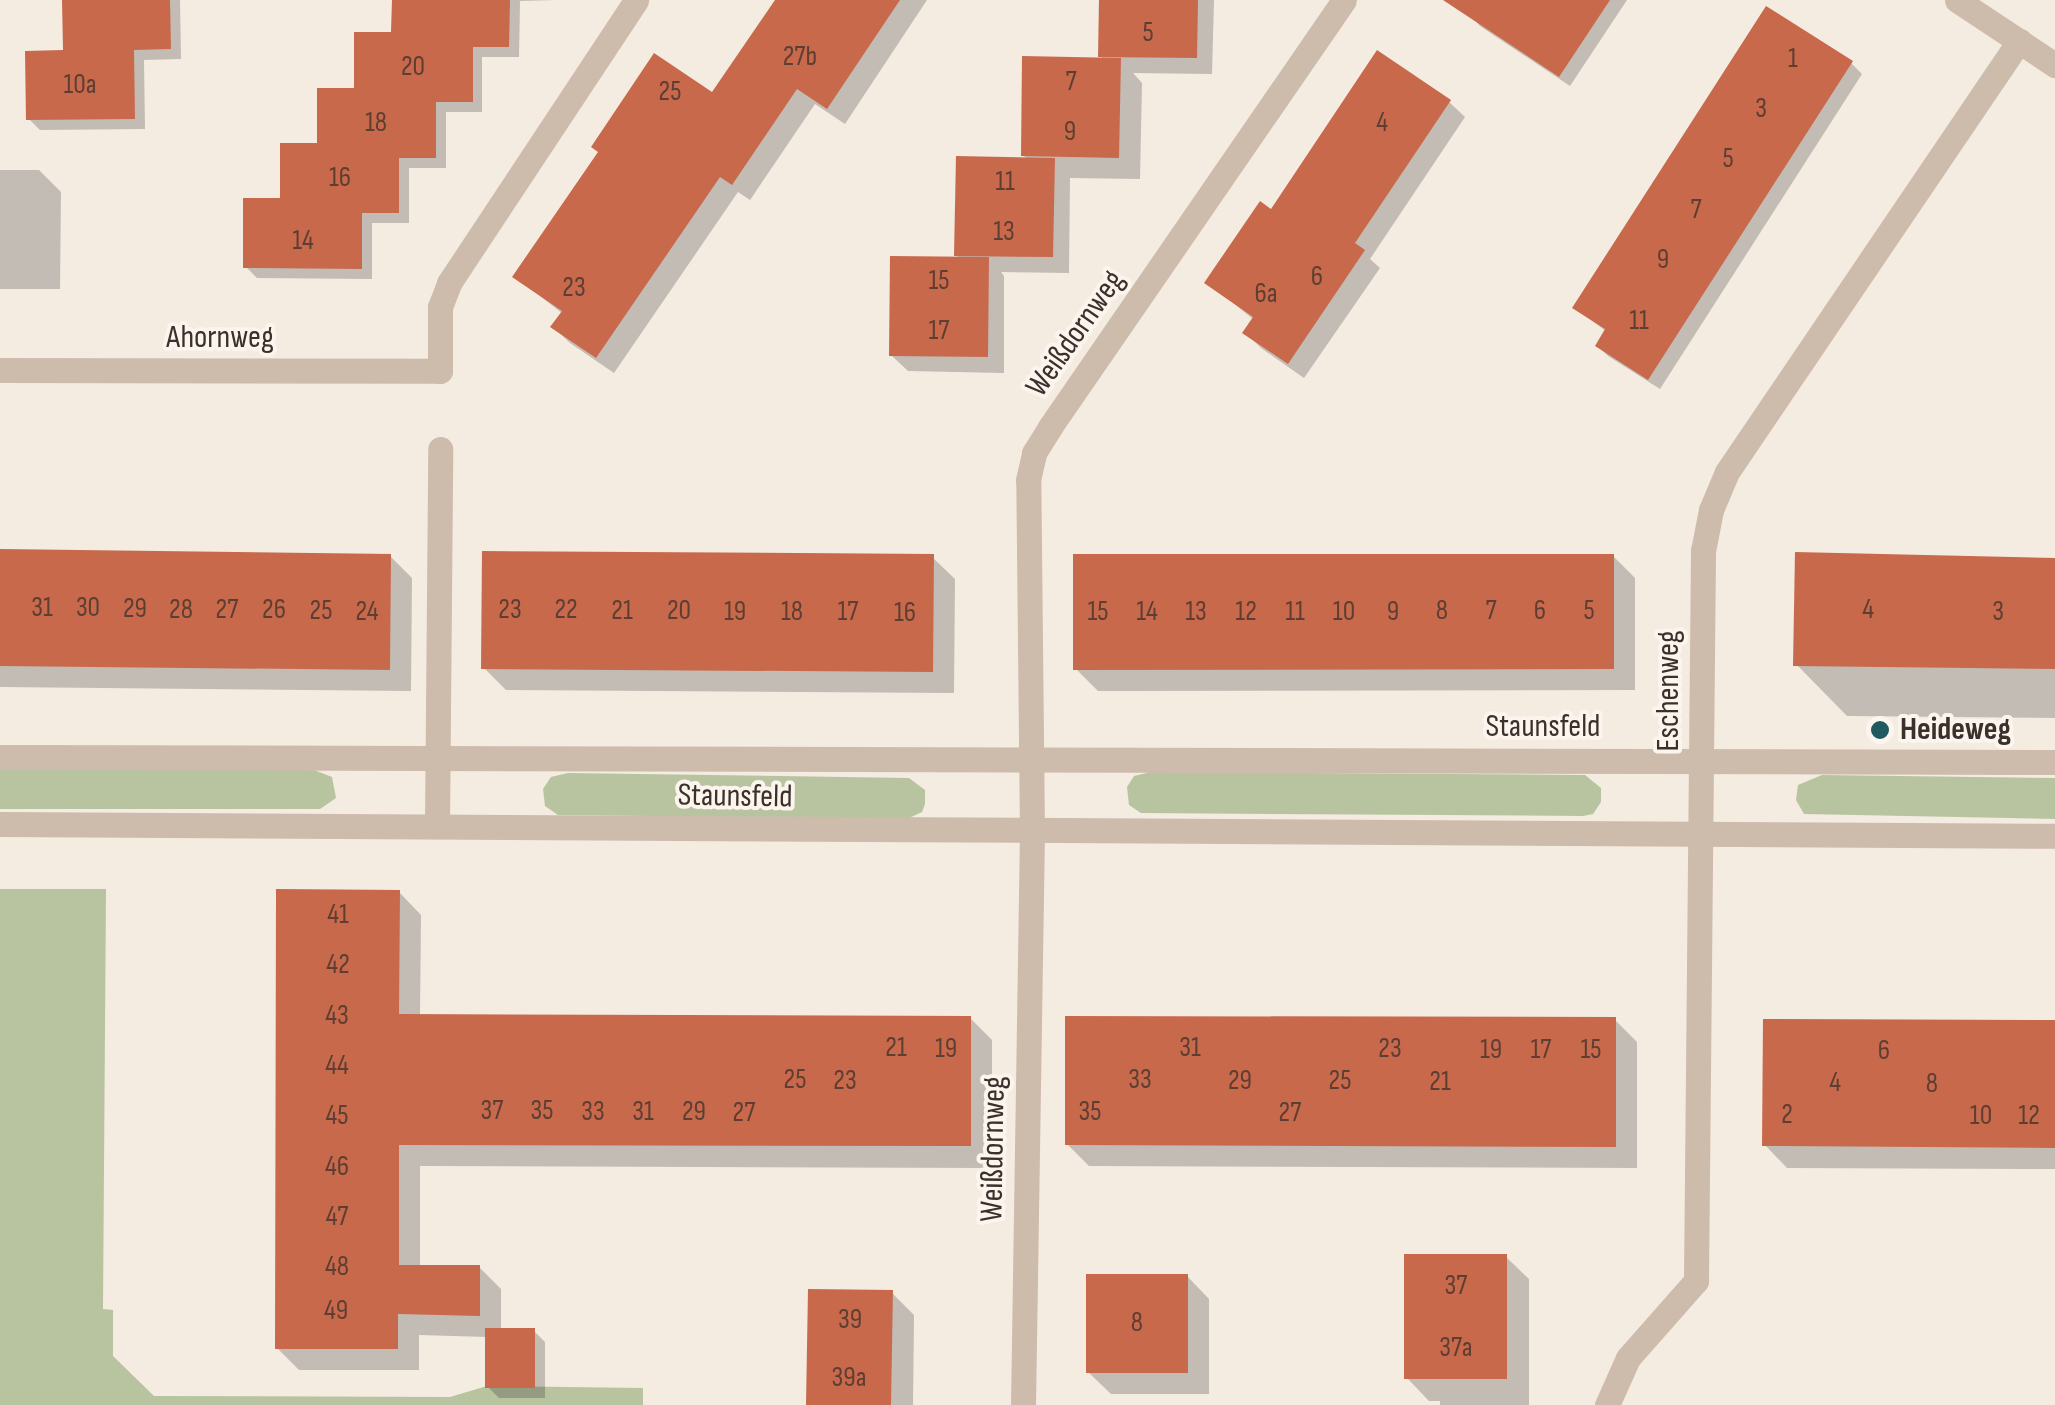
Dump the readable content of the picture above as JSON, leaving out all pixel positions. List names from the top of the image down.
{
  "streets": {
    "street": [
      "Weißdornweg",
      "Ahornweg",
      "Eschenweg",
      "Staunsfeld"
    ]
  },
  "crossings": [
    ["Weißdornweg", "Staunsfeld"],
    ["Eschenweg", "Staunsfeld"]
  ],
  "places": ["Heideweg"],
  "house_numbers": [
    "5",
    "27b",
    "1",
    "20",
    "7",
    "10a",
    "25",
    "3",
    "18",
    "4",
    "9",
    "5",
    "16",
    "11",
    "7",
    "13",
    "14",
    "9",
    "6",
    "15",
    "23",
    "6a",
    "11",
    "17",
    "31",
    "30",
    "29",
    "28",
    "27",
    "26",
    "23",
    "22",
    "4",
    "25",
    "21",
    "20",
    "8",
    "7",
    "6",
    "5",
    "24",
    "19",
    "18",
    "17",
    "15",
    "14",
    "13",
    "12",
    "11",
    "10",
    "9",
    "3",
    "16",
    "41",
    "42",
    "43",
    "21",
    "31",
    "19",
    "23",
    "19",
    "17",
    "15",
    "6",
    "44",
    "25",
    "33",
    "23",
    "29",
    "25",
    "21",
    "4",
    "8",
    "37",
    "35",
    "33",
    "31",
    "29",
    "35",
    "27",
    "27",
    "2",
    "45",
    "10",
    "12",
    "46",
    "47",
    "48",
    "37",
    "49",
    "39",
    "8",
    "37a",
    "39a"
  ]
}
